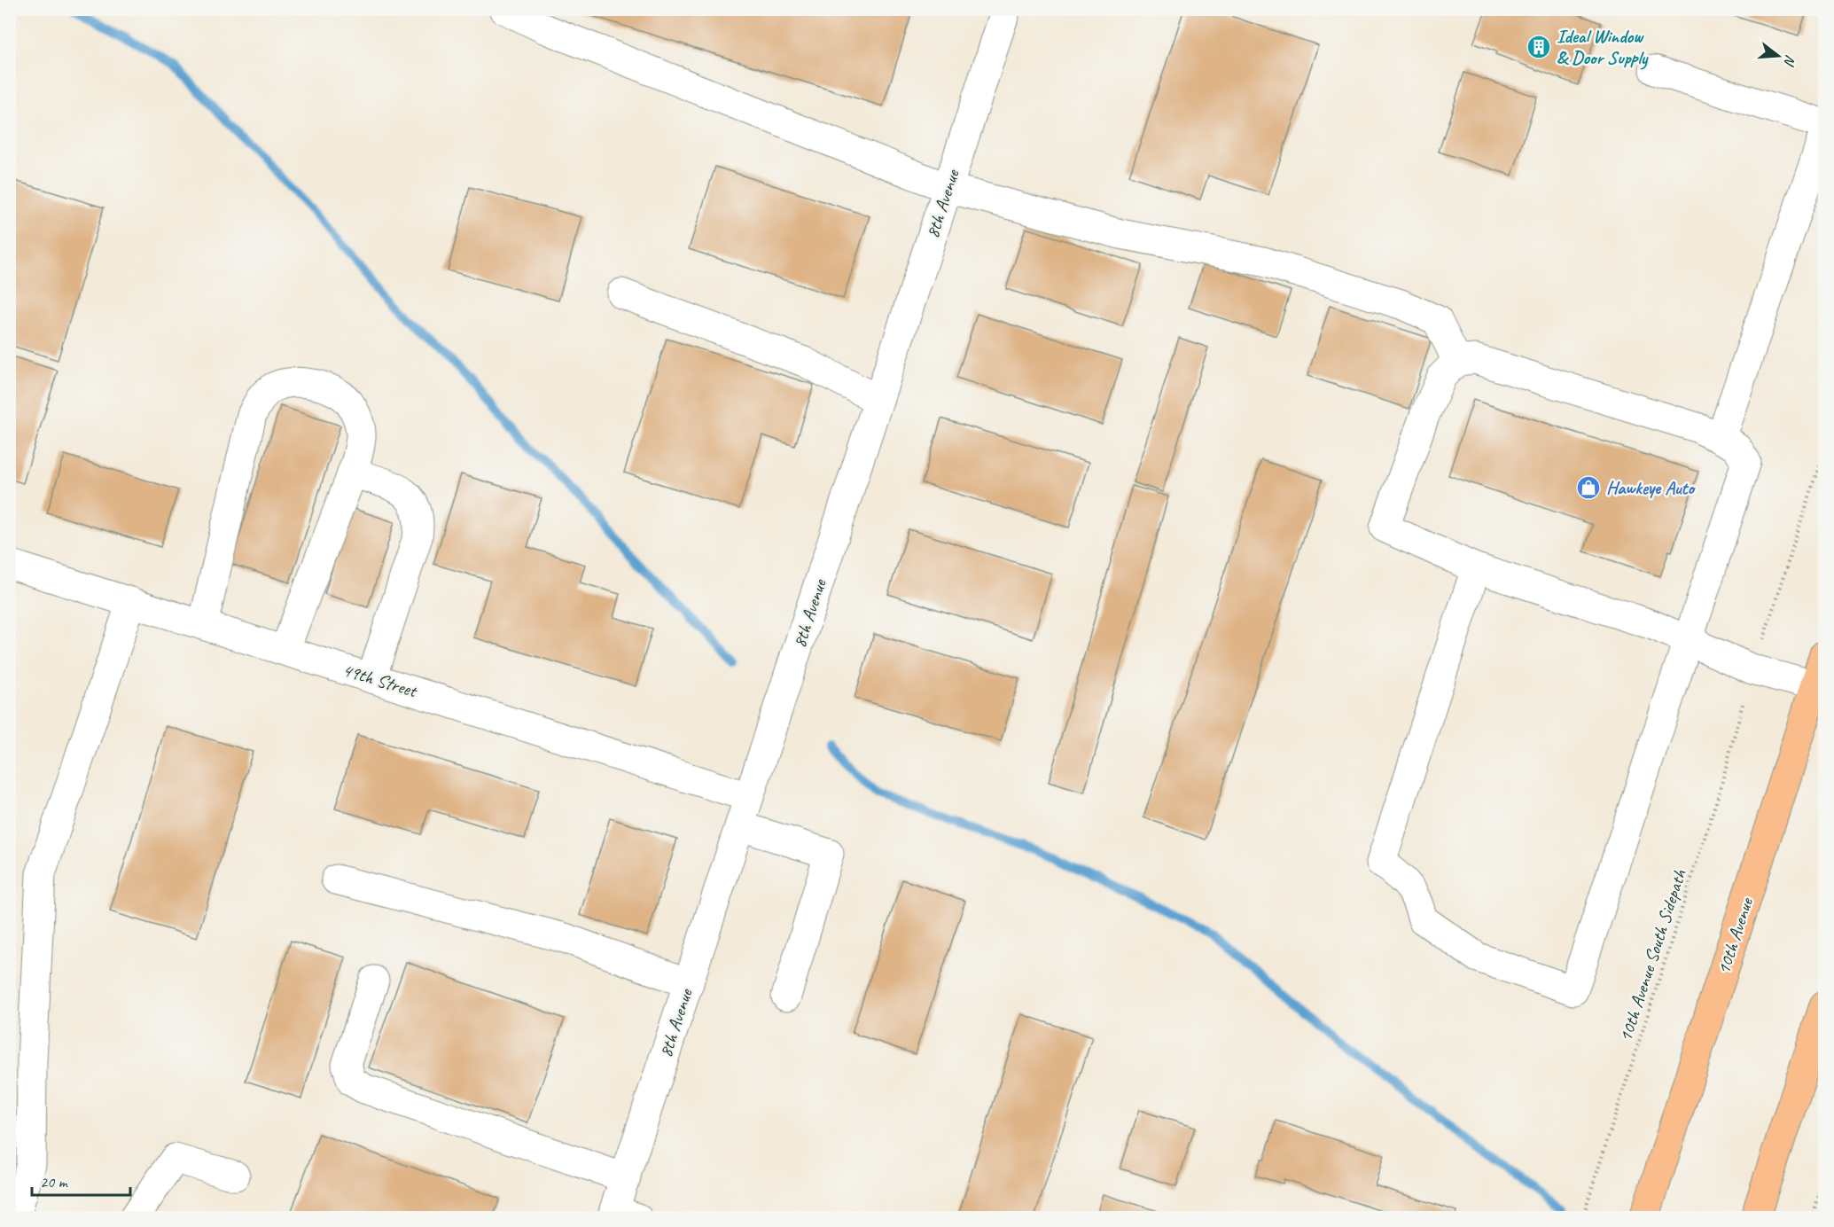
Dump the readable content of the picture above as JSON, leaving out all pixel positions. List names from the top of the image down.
{
  "streets": {
    "main road": ["10th Avenue"],
    "street": ["8th Avenue", "49th Street"],
    "path": ["10th Avenue South Sidepath"]
  },
  "crossings": [
    ["8th Avenue", "49th Street"]
  ],
  "places": {
    "building": ["Ideal Window & Door Supply"],
    "shop": ["Hawkeye Auto"]
  },
  "scale_bar": "20 m",
  "north": "right"
}
